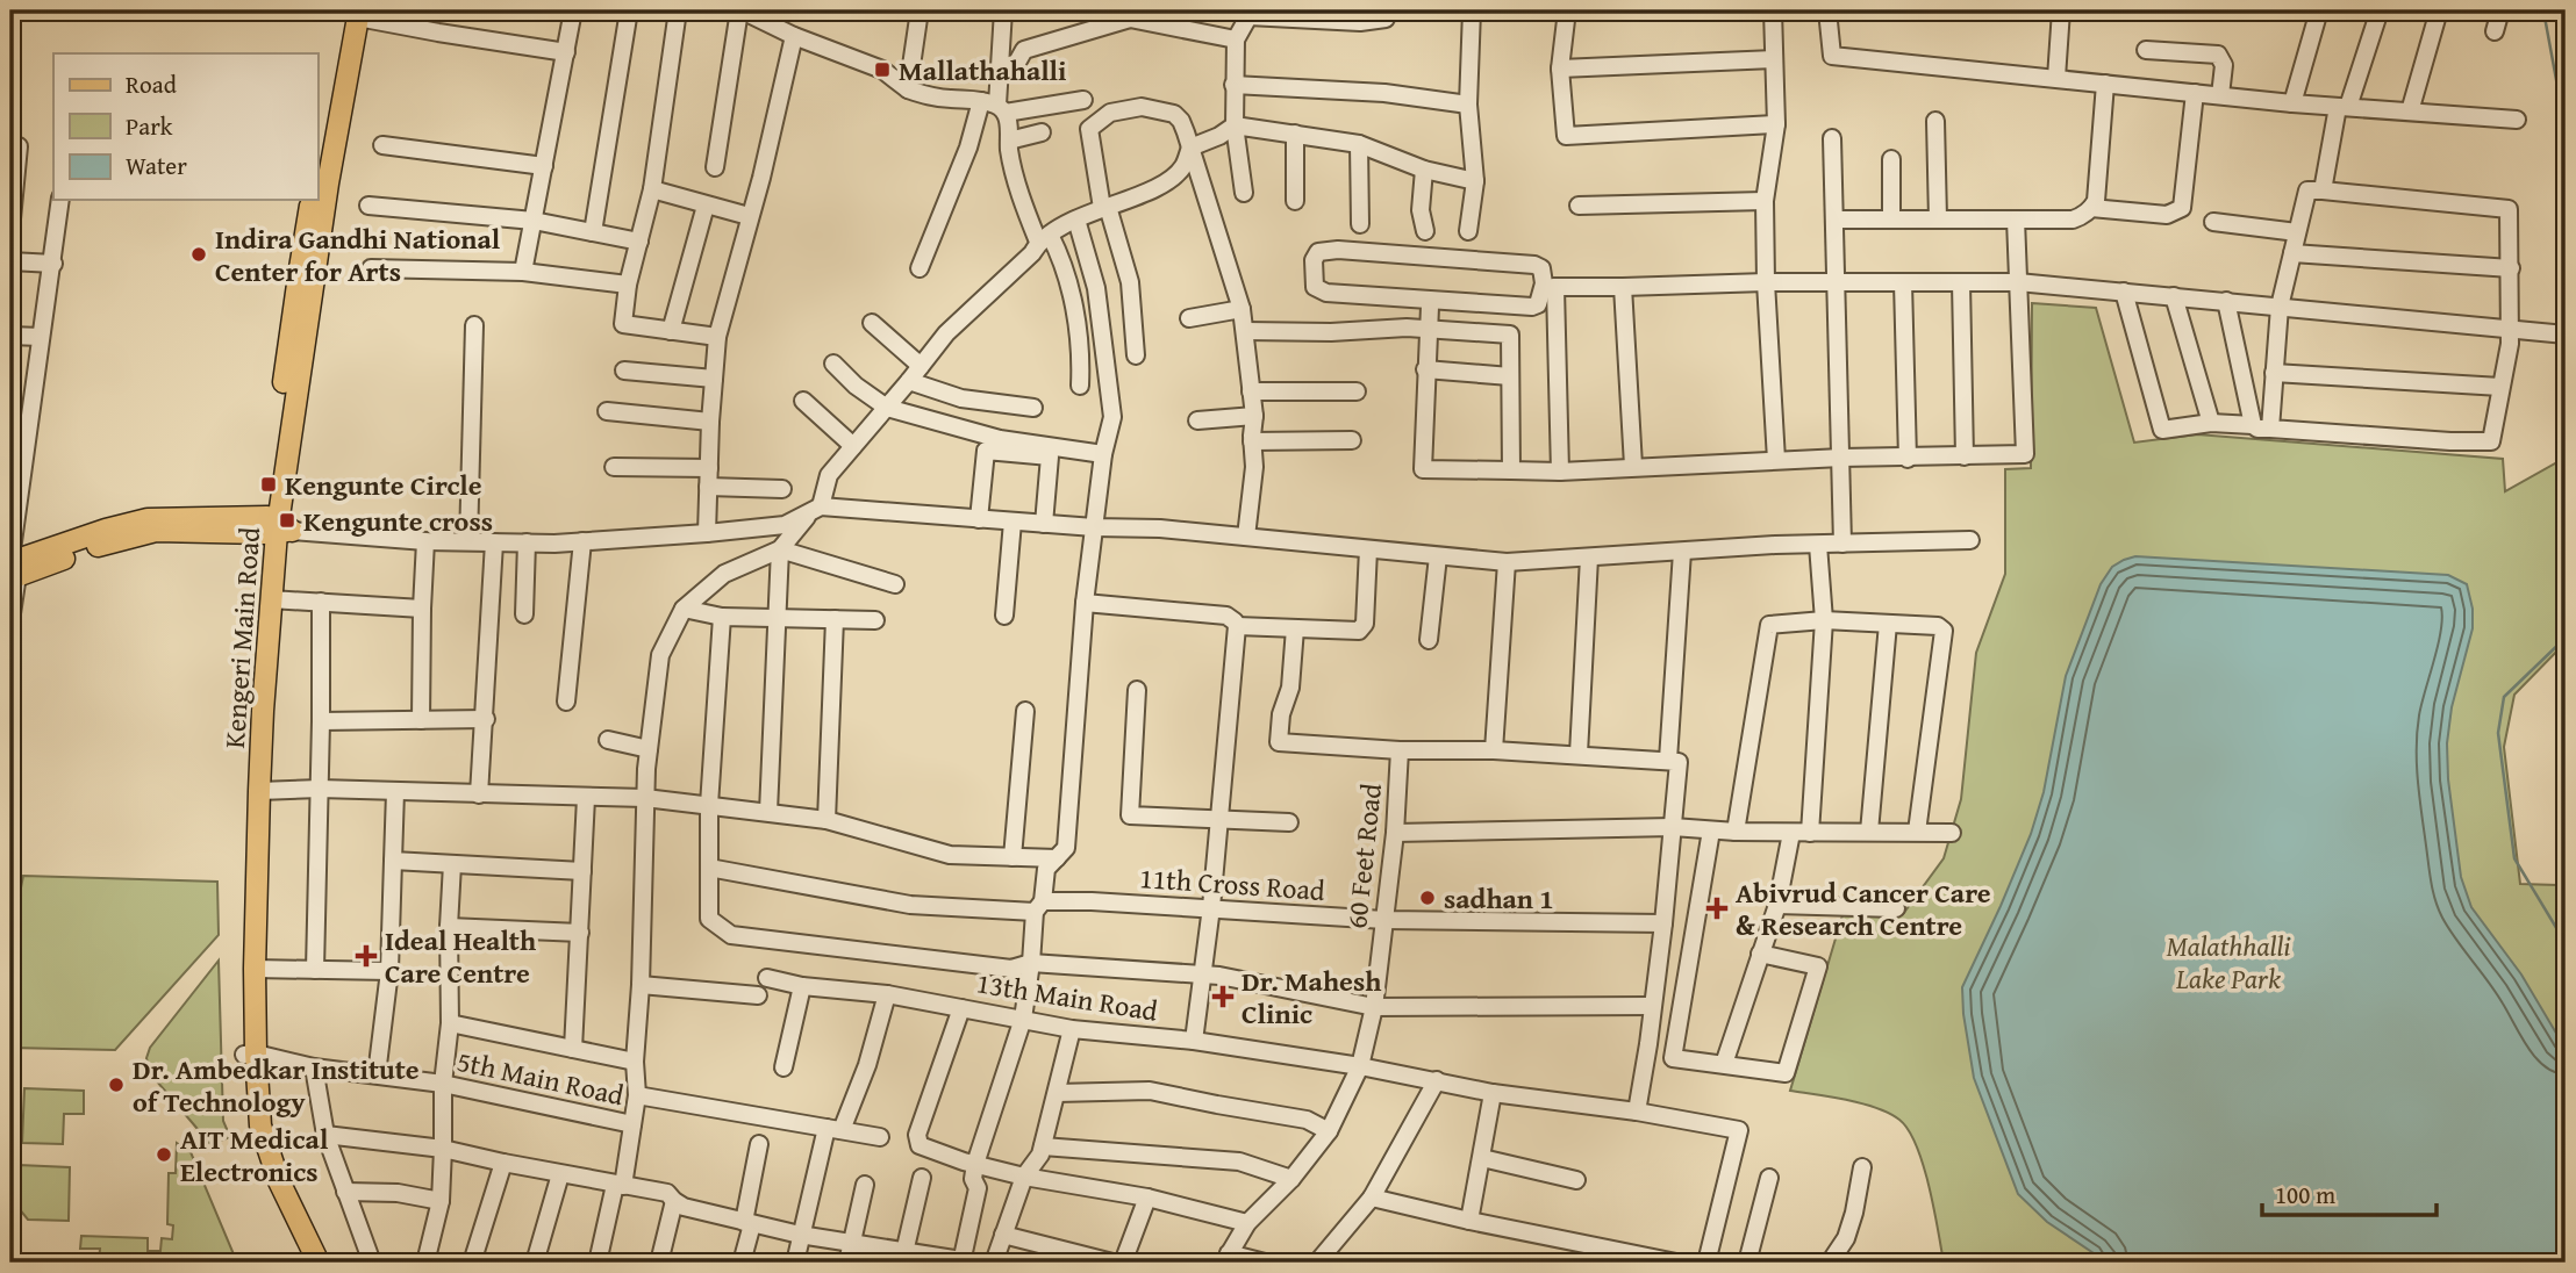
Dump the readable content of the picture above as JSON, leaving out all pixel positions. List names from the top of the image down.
{
  "streets": {
    "main road": ["Kengeri Main Road"],
    "street": [
      "60 Feet Road",
      "11th Cross Road",
      "13th Main Road",
      "5th Main Road"
    ]
  },
  "crossings": [
    ["Kengeri Main Road", "5th Main Road"],
    ["60 Feet Road", "11th Cross Road"],
    ["60 Feet Road", "13th Main Road"]
  ],
  "parks": ["Malathhalli Lake Park"],
  "places": {
    "transit": ["Mallathahalli", "Kengunte Circle", "Kengunte cross"],
    "other": [
      "Indira Gandhi National Center for Arts",
      "sadhan 1",
      "Dr. Ambedkar Institute of Technology",
      "AIT Medical Electronics"
    ],
    "health": ["Abivrud Cancer Care & Research Centre", "Ideal Health Care Centre", "Dr. Mahesh Clinic"]
  },
  "legend": ["Road", "Park", "Water"],
  "scale_bar": "100 m"
}
